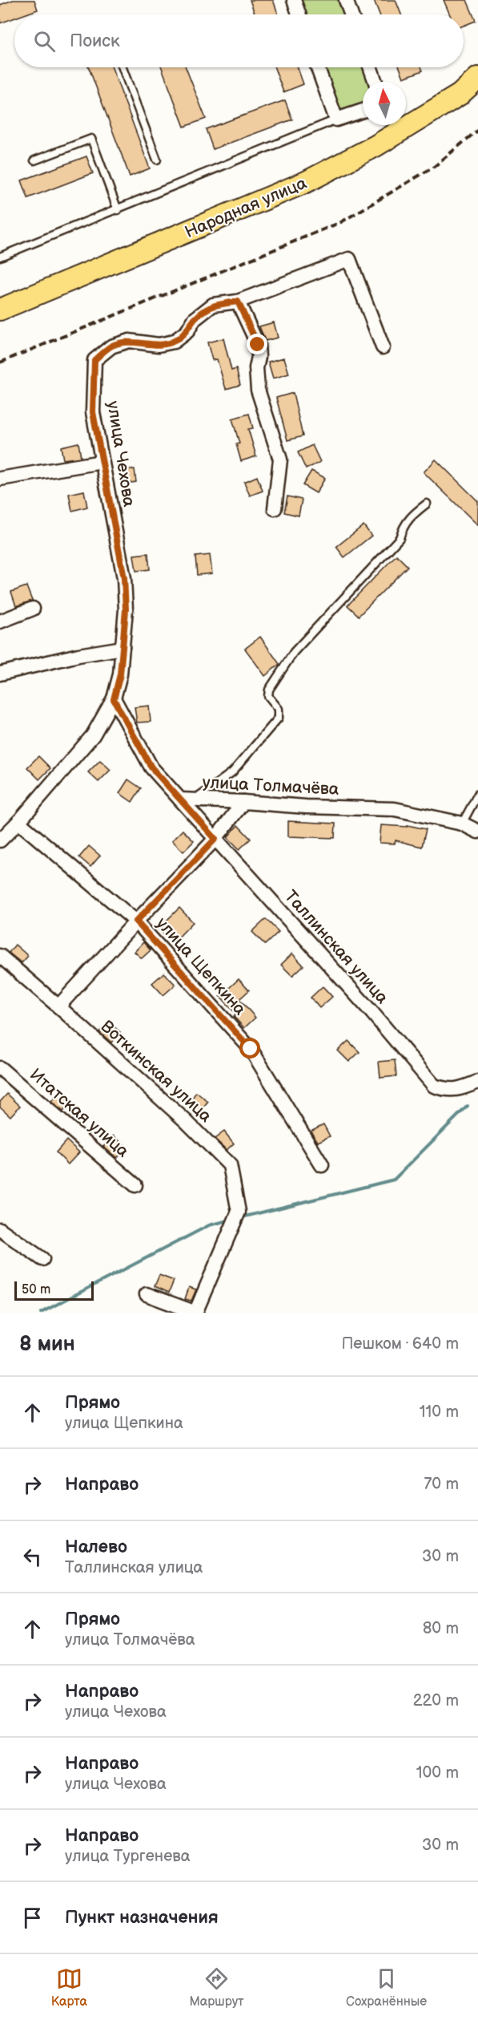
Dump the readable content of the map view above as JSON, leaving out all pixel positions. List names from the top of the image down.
{
  "streets": {
    "main road": ["Народная улица"],
    "street": [
      "улица Чехова",
      "улица Толмачёва",
      "Таллинская улица",
      "улица Щепкина",
      "Воткинская улица",
      "Итатская улица"
    ]
  },
  "crossings": [
    ["улица Чехова", "улица Толмачёва"],
    ["улица Чехова", "улица Щепкина"],
    ["улица Толмачёва", "Таллинская улица"]
  ],
  "scale_bar": "50 m",
  "north": "top",
  "page": {
    "search": "Поиск",
    "scale": "50 m",
    "heading": ["8 мин", "Пешком · 640 m"],
    "list": [
      ["Прямо", "улица Щепкина", "110 m"],
      ["Направо", "70 m"],
      ["Налево", "Таллинская улица", "30 m"],
      ["Прямо", "улица Толмачёва", "80 m"],
      ["Направо", "улица Чехова", "220 m"],
      ["Направо", "улица Чехова", "100 m"],
      ["Направо", "улица Тургенева", "30 m"],
      "Пункт назначения"
    ],
    "nav": ["Карта", "Маршрут", "Сохранённые"]
  }
}
